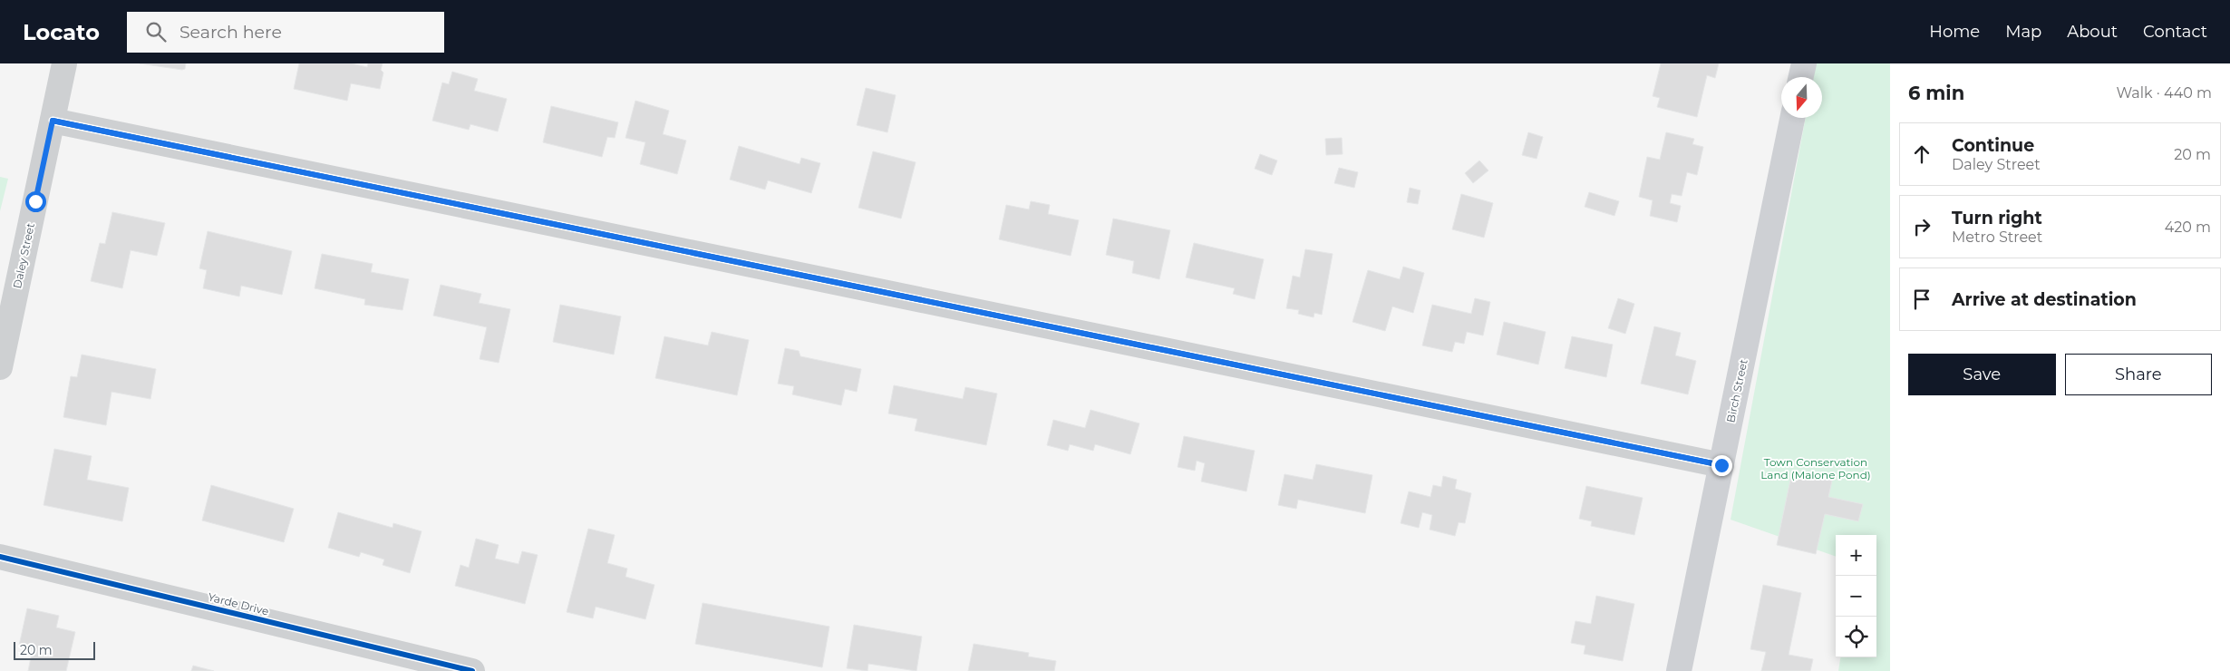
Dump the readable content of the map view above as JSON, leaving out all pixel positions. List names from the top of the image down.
{
  "streets": {
    "main road": ["Birch Street"],
    "street": ["Daley Street", "Yarde Drive"]
  },
  "parks": ["Town Conservation Land (Malone Pond)"],
  "scale_bar": "20 m",
  "north": "bottom",
  "page": {
    "header": "Locato",
    "search": "Search here",
    "nav": [
      "Home",
      "Map",
      "About",
      "Contact"
    ],
    "heading": ["6 min", "Walk · 440 m"],
    "list": [
      ["Continue", "Daley Street", "20 m"],
      ["Turn right", "Metro Street", "420 m"],
      "Arrive at destination"
    ],
    "buttons": ["Save", "Share"],
    "map_buttons": ["+", "−"],
    "scale": "20 m"
  }
}
